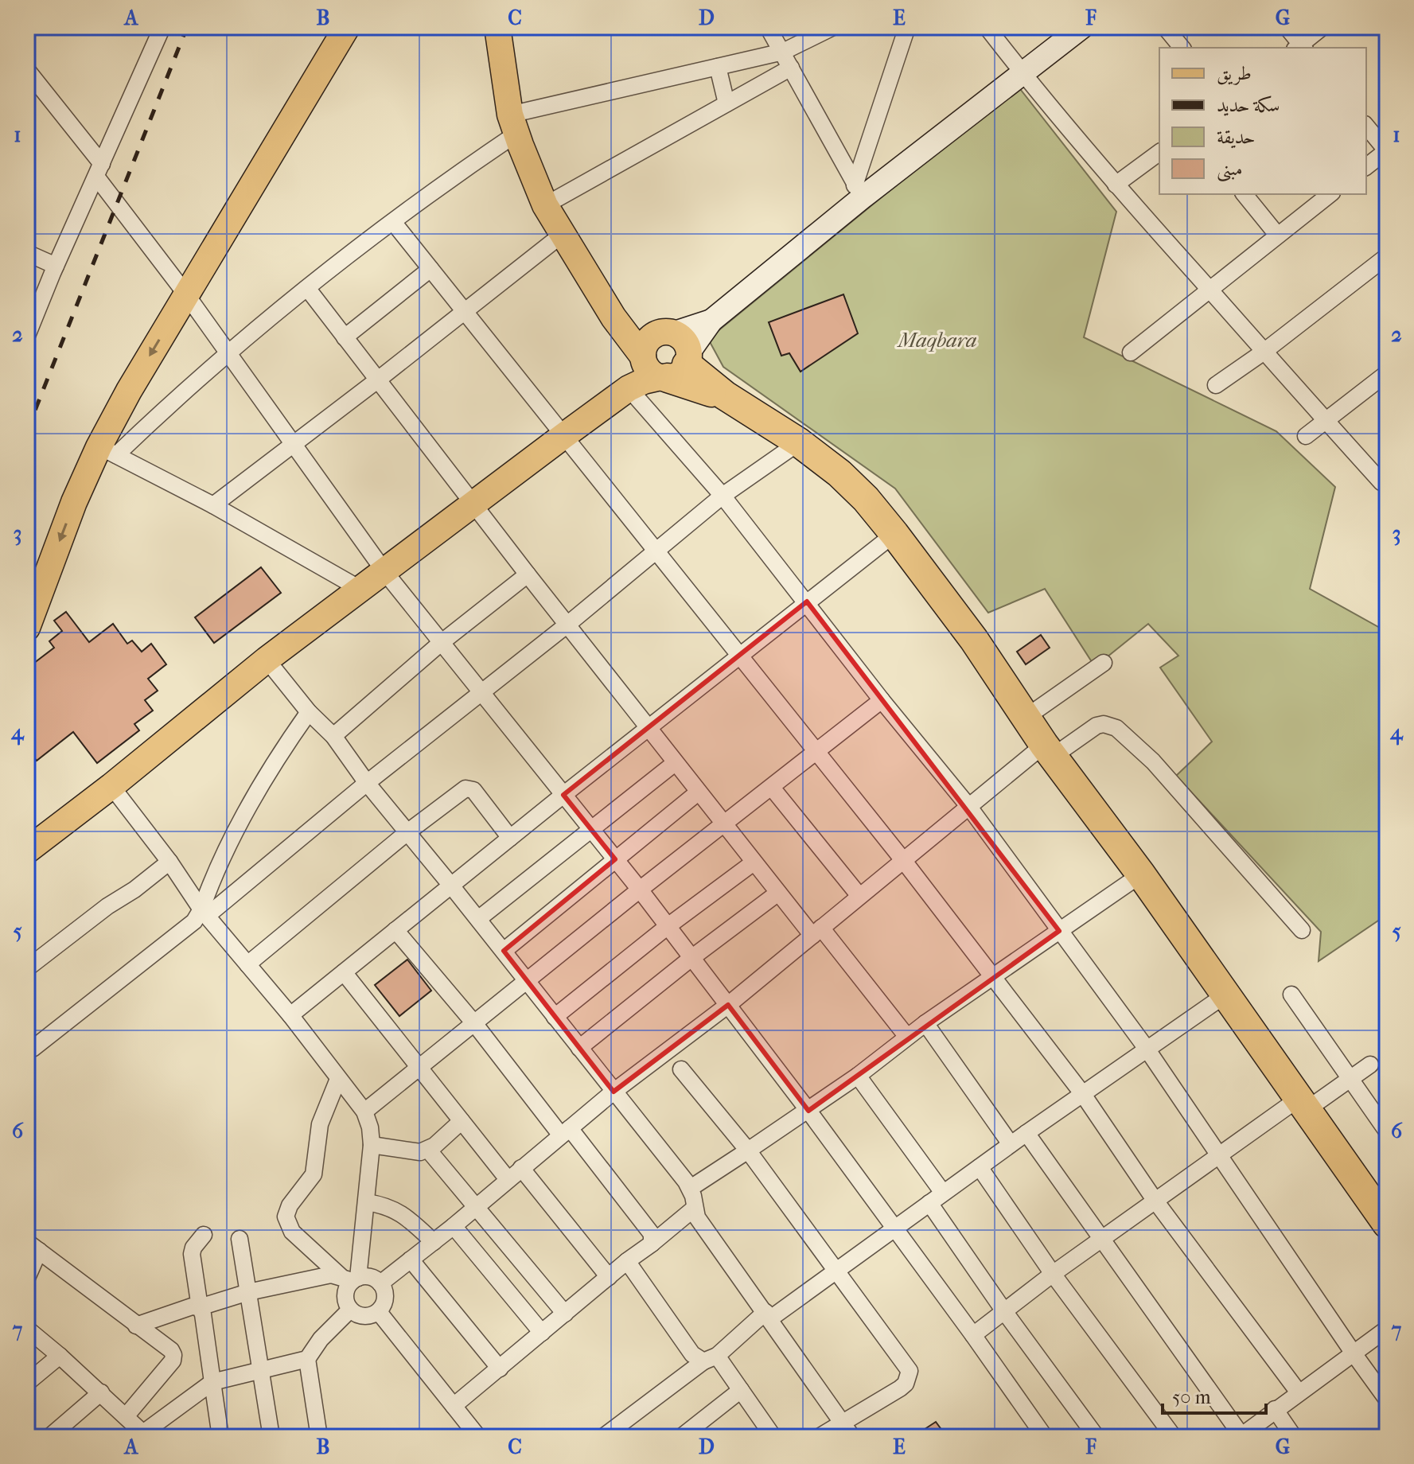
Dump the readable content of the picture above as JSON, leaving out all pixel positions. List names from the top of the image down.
{
  "parks": ["Maqbara"],
  "legend": [
    "طريق",
    "سكة حديد",
    "حديقة",
    "مبنى"
  ],
  "scale_bar": "50 m",
  "grid": {
    "columns": [
      "A",
      "B",
      "C",
      "D",
      "E",
      "F",
      "G"
    ],
    "rows": [
      "1",
      "2",
      "3",
      "4",
      "5",
      "6",
      "7"
    ]
  }
}
